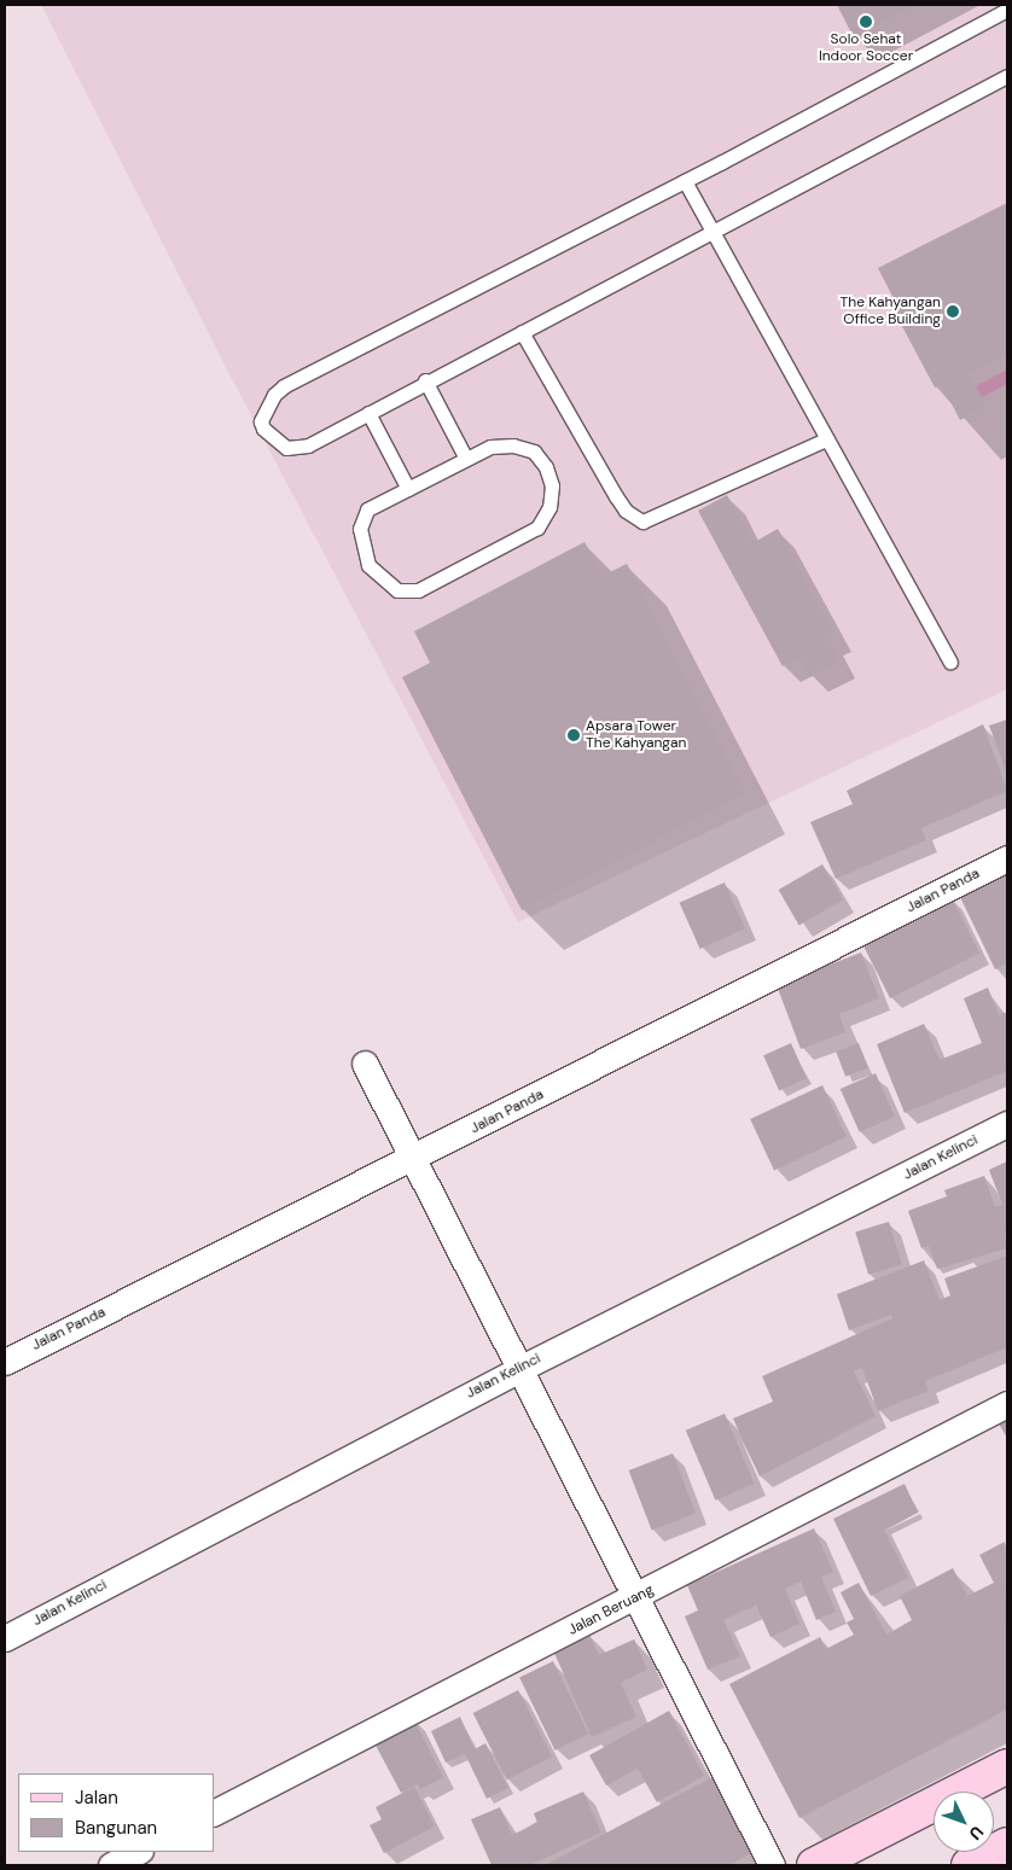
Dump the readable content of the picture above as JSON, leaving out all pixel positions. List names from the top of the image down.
{
  "streets": {
    "street": ["Jalan Panda", "Jalan Kelinci", "Jalan Beruang"]
  },
  "places": ["Solo Sehat Indoor Soccer", "The Kahyangan Office Building", "Apsara Tower The Kahyangan"],
  "legend": ["Jalan", "Bangunan"],
  "north": "bottom right"
}
